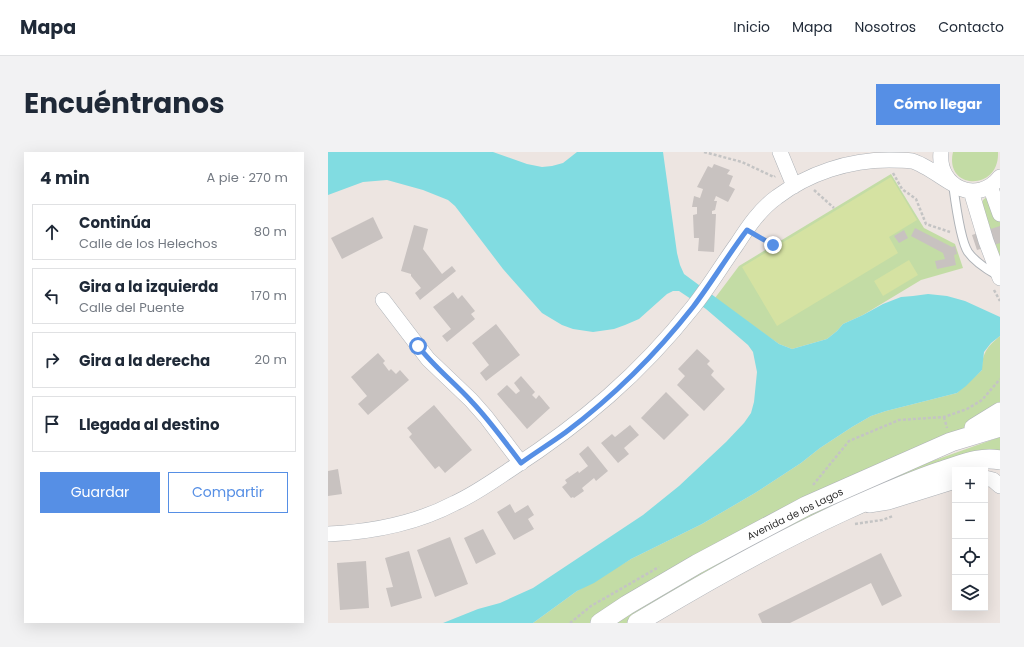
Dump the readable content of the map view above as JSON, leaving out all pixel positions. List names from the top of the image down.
{
  "streets": {
    "street": ["Avenida de los Lagos"]
  },
  "page": {
    "header": "Mapa",
    "nav": [
      "Inicio",
      "Mapa",
      "Nosotros",
      "Contacto"
    ],
    "title": "Encuéntranos",
    "buttons": [
      "Cómo llegar",
      ["Guardar", "Compartir"]
    ],
    "heading": ["4 min", "A pie · 270 m"],
    "list": [
      ["Continúa", "Calle de los Helechos", "80 m"],
      ["Gira a la izquierda", "Calle del Puente", "170 m"],
      ["Gira a la derecha", "20 m"],
      "Llegada al destino"
    ],
    "map_buttons": ["+", "−"]
  }
}
